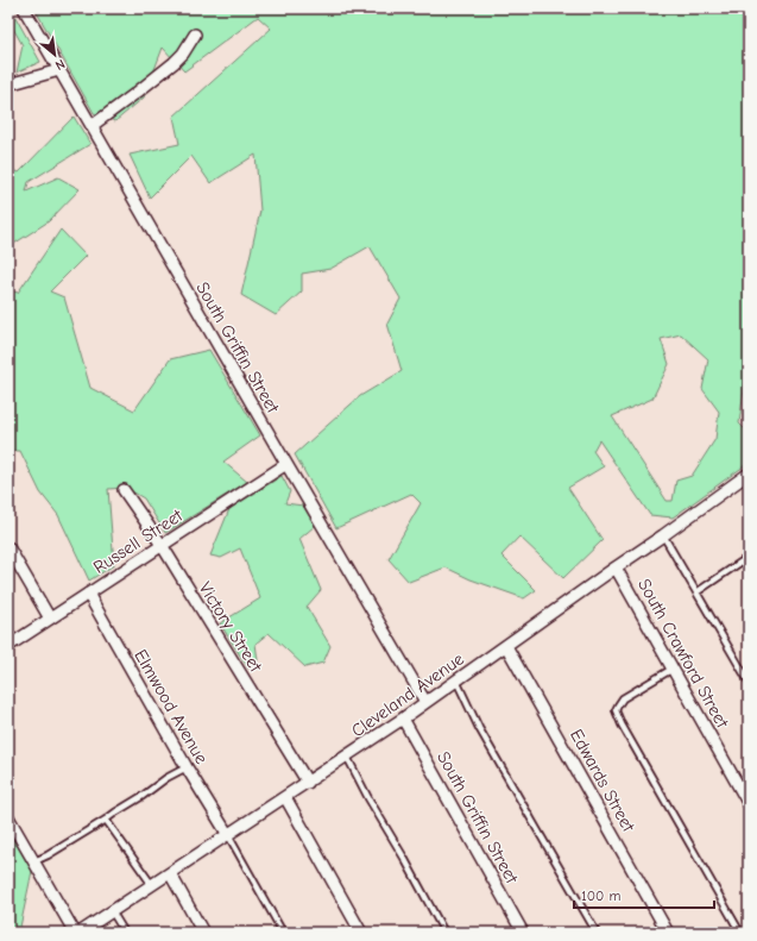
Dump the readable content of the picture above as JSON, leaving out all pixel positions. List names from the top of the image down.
{
  "streets": {
    "street": [
      "South Griffin Street",
      "Russell Street",
      "Victory Street",
      "South Crawford Street",
      "Cleveland Avenue",
      "Elmwood Avenue",
      "Edwards Street"
    ]
  },
  "crossings": [
    ["South Griffin Street", "Russell Street"],
    ["South Griffin Street", "Cleveland Avenue"],
    ["Russell Street", "Victory Street"],
    ["Russell Street", "Elmwood Avenue"],
    ["Victory Street", "Cleveland Avenue"],
    ["South Crawford Street", "Cleveland Avenue"],
    ["Cleveland Avenue", "Elmwood Avenue"],
    ["Cleveland Avenue", "Edwards Street"]
  ],
  "scale_bar": "100 m",
  "north": "bottom right"
}
